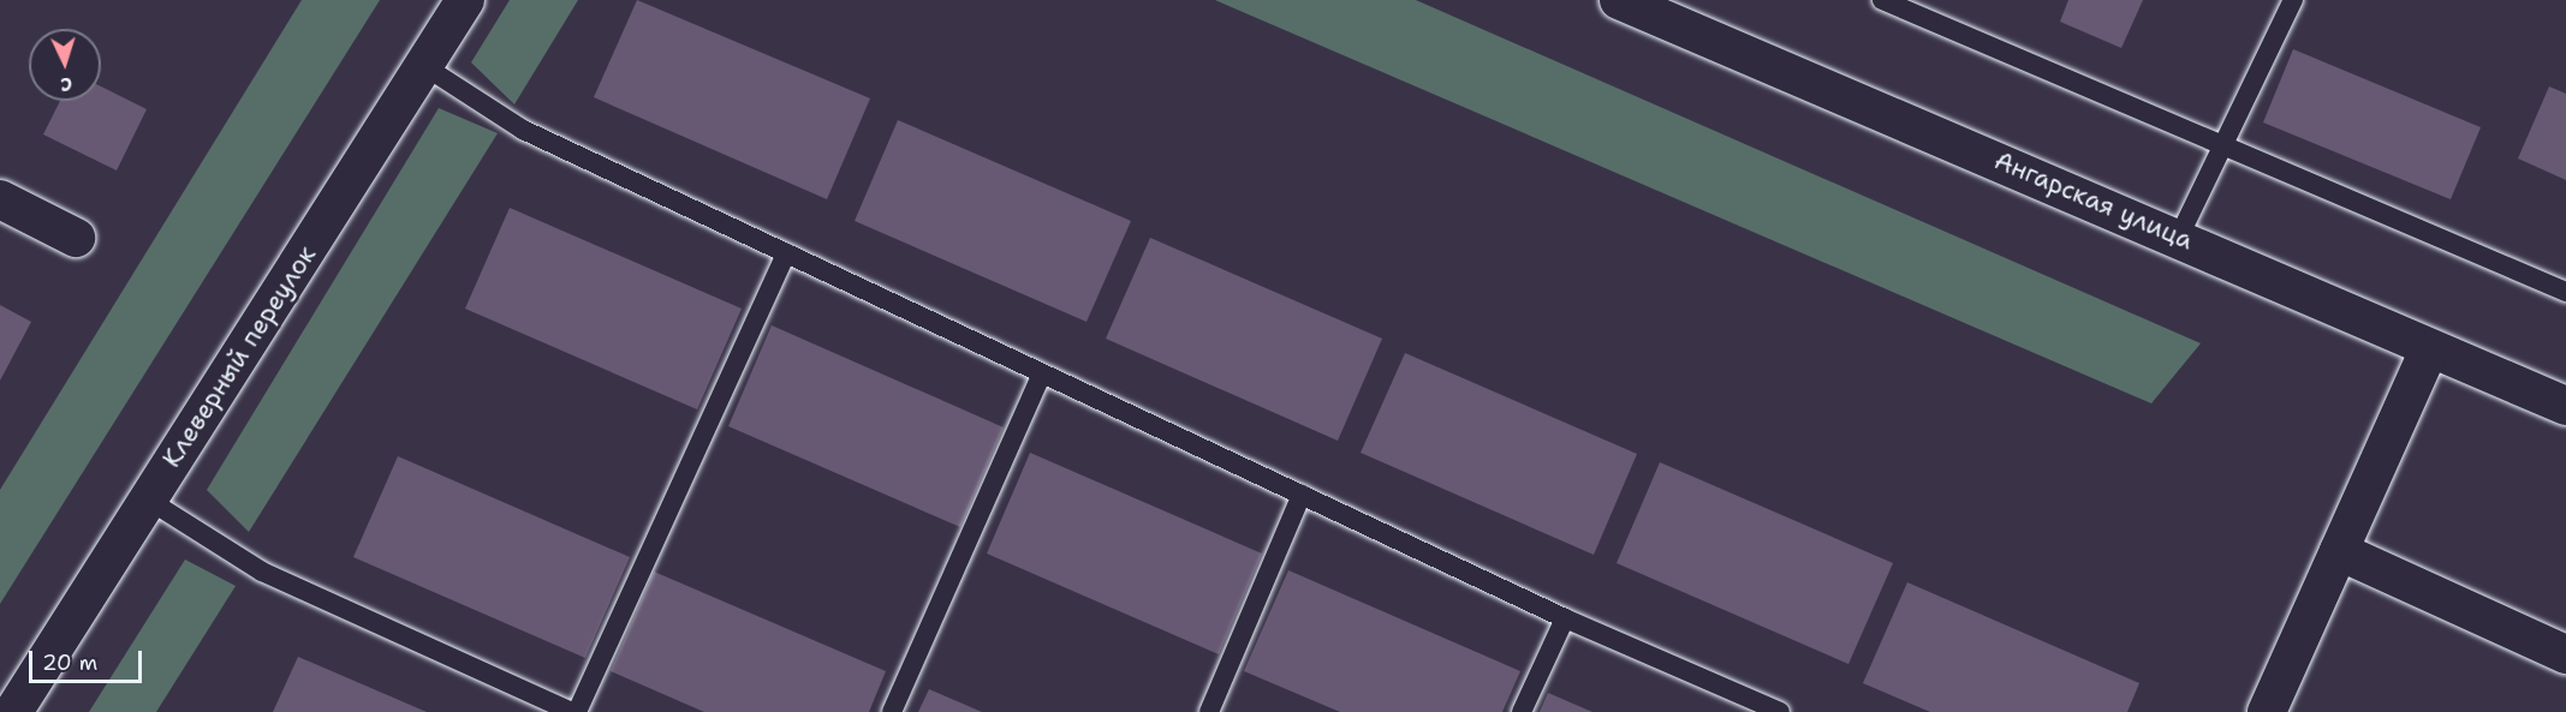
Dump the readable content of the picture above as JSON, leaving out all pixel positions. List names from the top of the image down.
{
  "streets": {
    "street": ["Ангарская улица", "Клеверный переулок"]
  },
  "scale_bar": "20 m",
  "north": "bottom"
}
